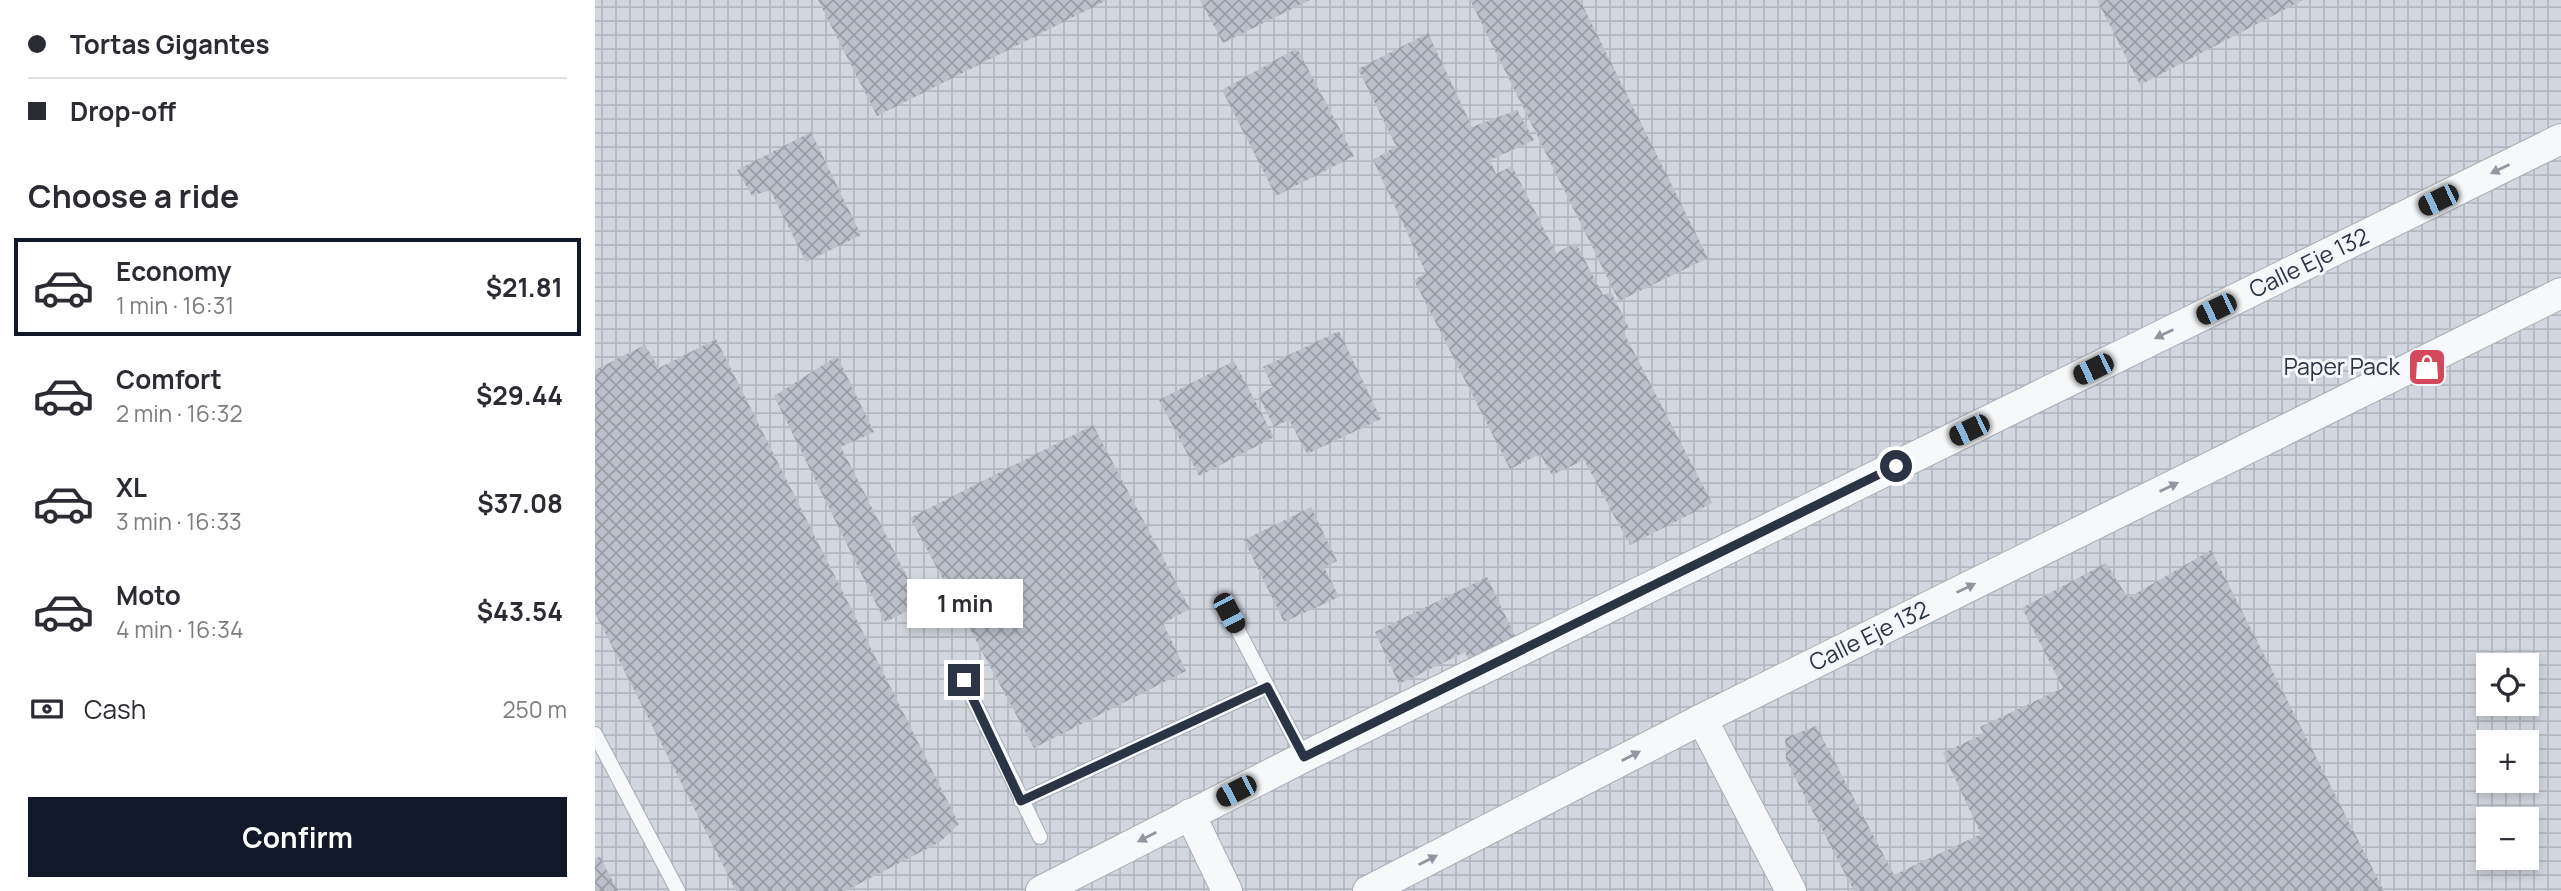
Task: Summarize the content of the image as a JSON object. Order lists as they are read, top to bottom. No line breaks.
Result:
{"streets":{"street":["Calle Eje 132"]},"places":{"shop":["Paper Pack"]},"page":{"banner":["Tortas Gigantes","Drop-off"],"heading":"Choose a ride","list":[{"name":"Economy","note":"1 min · 16:31","value":"$21.81"},{"name":"Comfort","note":"2 min · 16:32","value":"$29.44"},{"name":"XL","note":"3 min · 16:33","value":"$37.08"},{"name":"Moto","note":"4 min · 16:34","value":"$43.54"}],"bubble":"1 min","map_buttons":["+","−"],"pay":["Cash","250 m"],"buttons":"Confirm"}}
